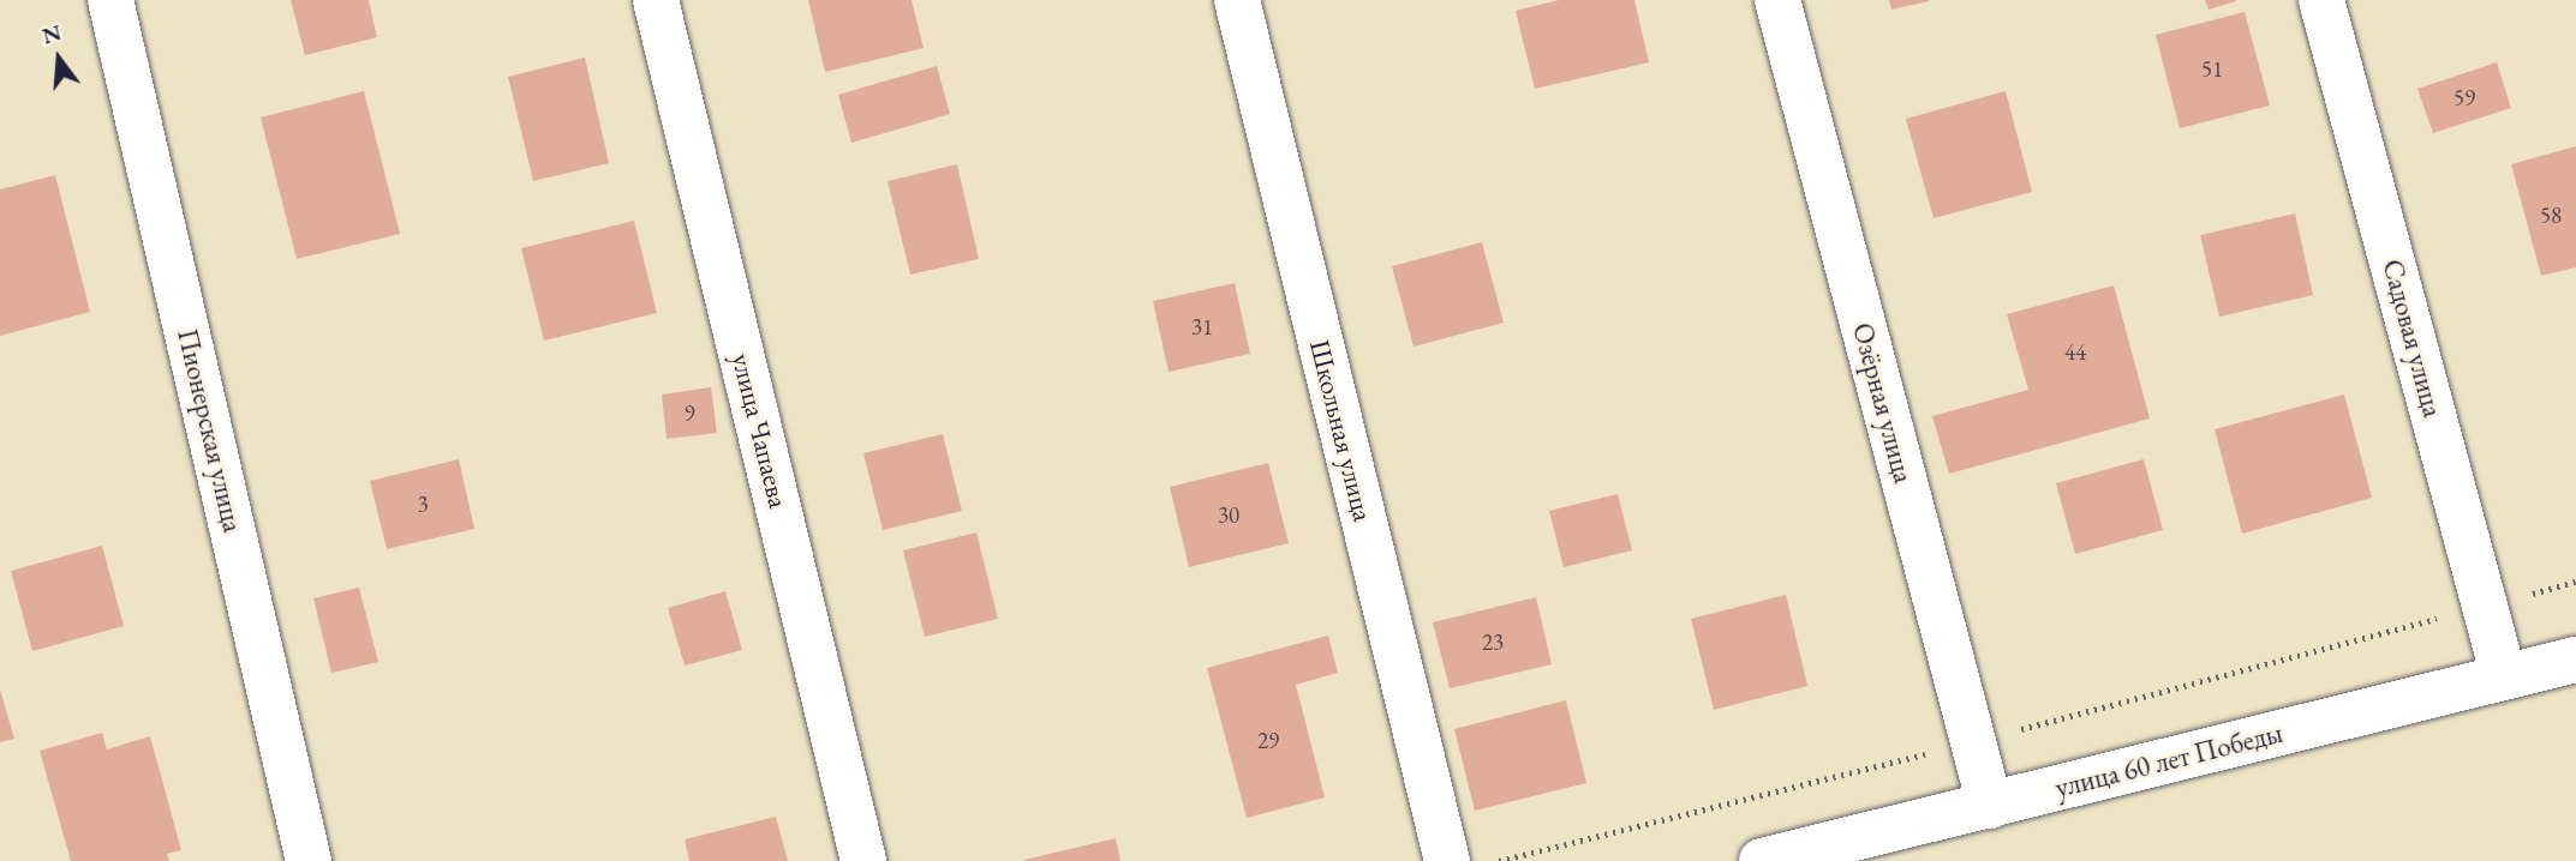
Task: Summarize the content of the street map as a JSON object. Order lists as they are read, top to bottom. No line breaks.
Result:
{"streets":{"street":["Садовая улица","Озёрная улица","Пионерская улица","улица Чапаева","Школьная улица","улица 60 лет Победы"]},"crossings":[["Садовая улица","улица 60 лет Победы"],["Озёрная улица","улица 60 лет Победы"]],"house_numbers":["51","59","58","31","44","9","3","30","23","29"],"north":"top"}
